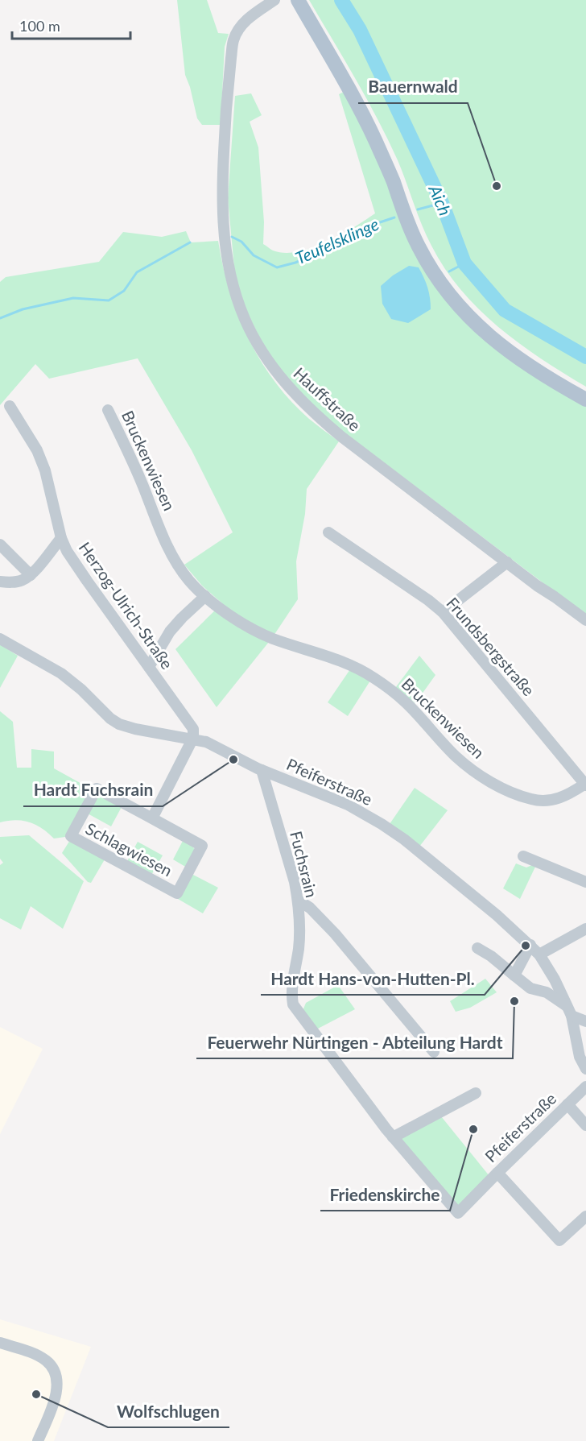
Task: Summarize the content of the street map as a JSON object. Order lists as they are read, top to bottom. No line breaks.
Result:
{"streets":{"street":["Hauffstraße","Bruckenwiesen","Herzog-Ulrich-Straße","Frundsbergstraße","Pfeiferstraße","Schlagwiesen","Fuchsrain"]},"crossings":[["Bruckenwiesen","Frundsbergstraße"],["Herzog-Ulrich-Straße","Pfeiferstraße"],["Pfeiferstraße","Fuchsrain"]],"water":["Aich","Teufelsklinge"],"places":["Bauernwald","Hardt Fuchsrain","Hardt Hans-von-Hutten-Pl.","Feuerwehr Nürtingen - Abteilung Hardt","Friedenskirche","Wolfschlugen"],"scale_bar":"100 m"}
